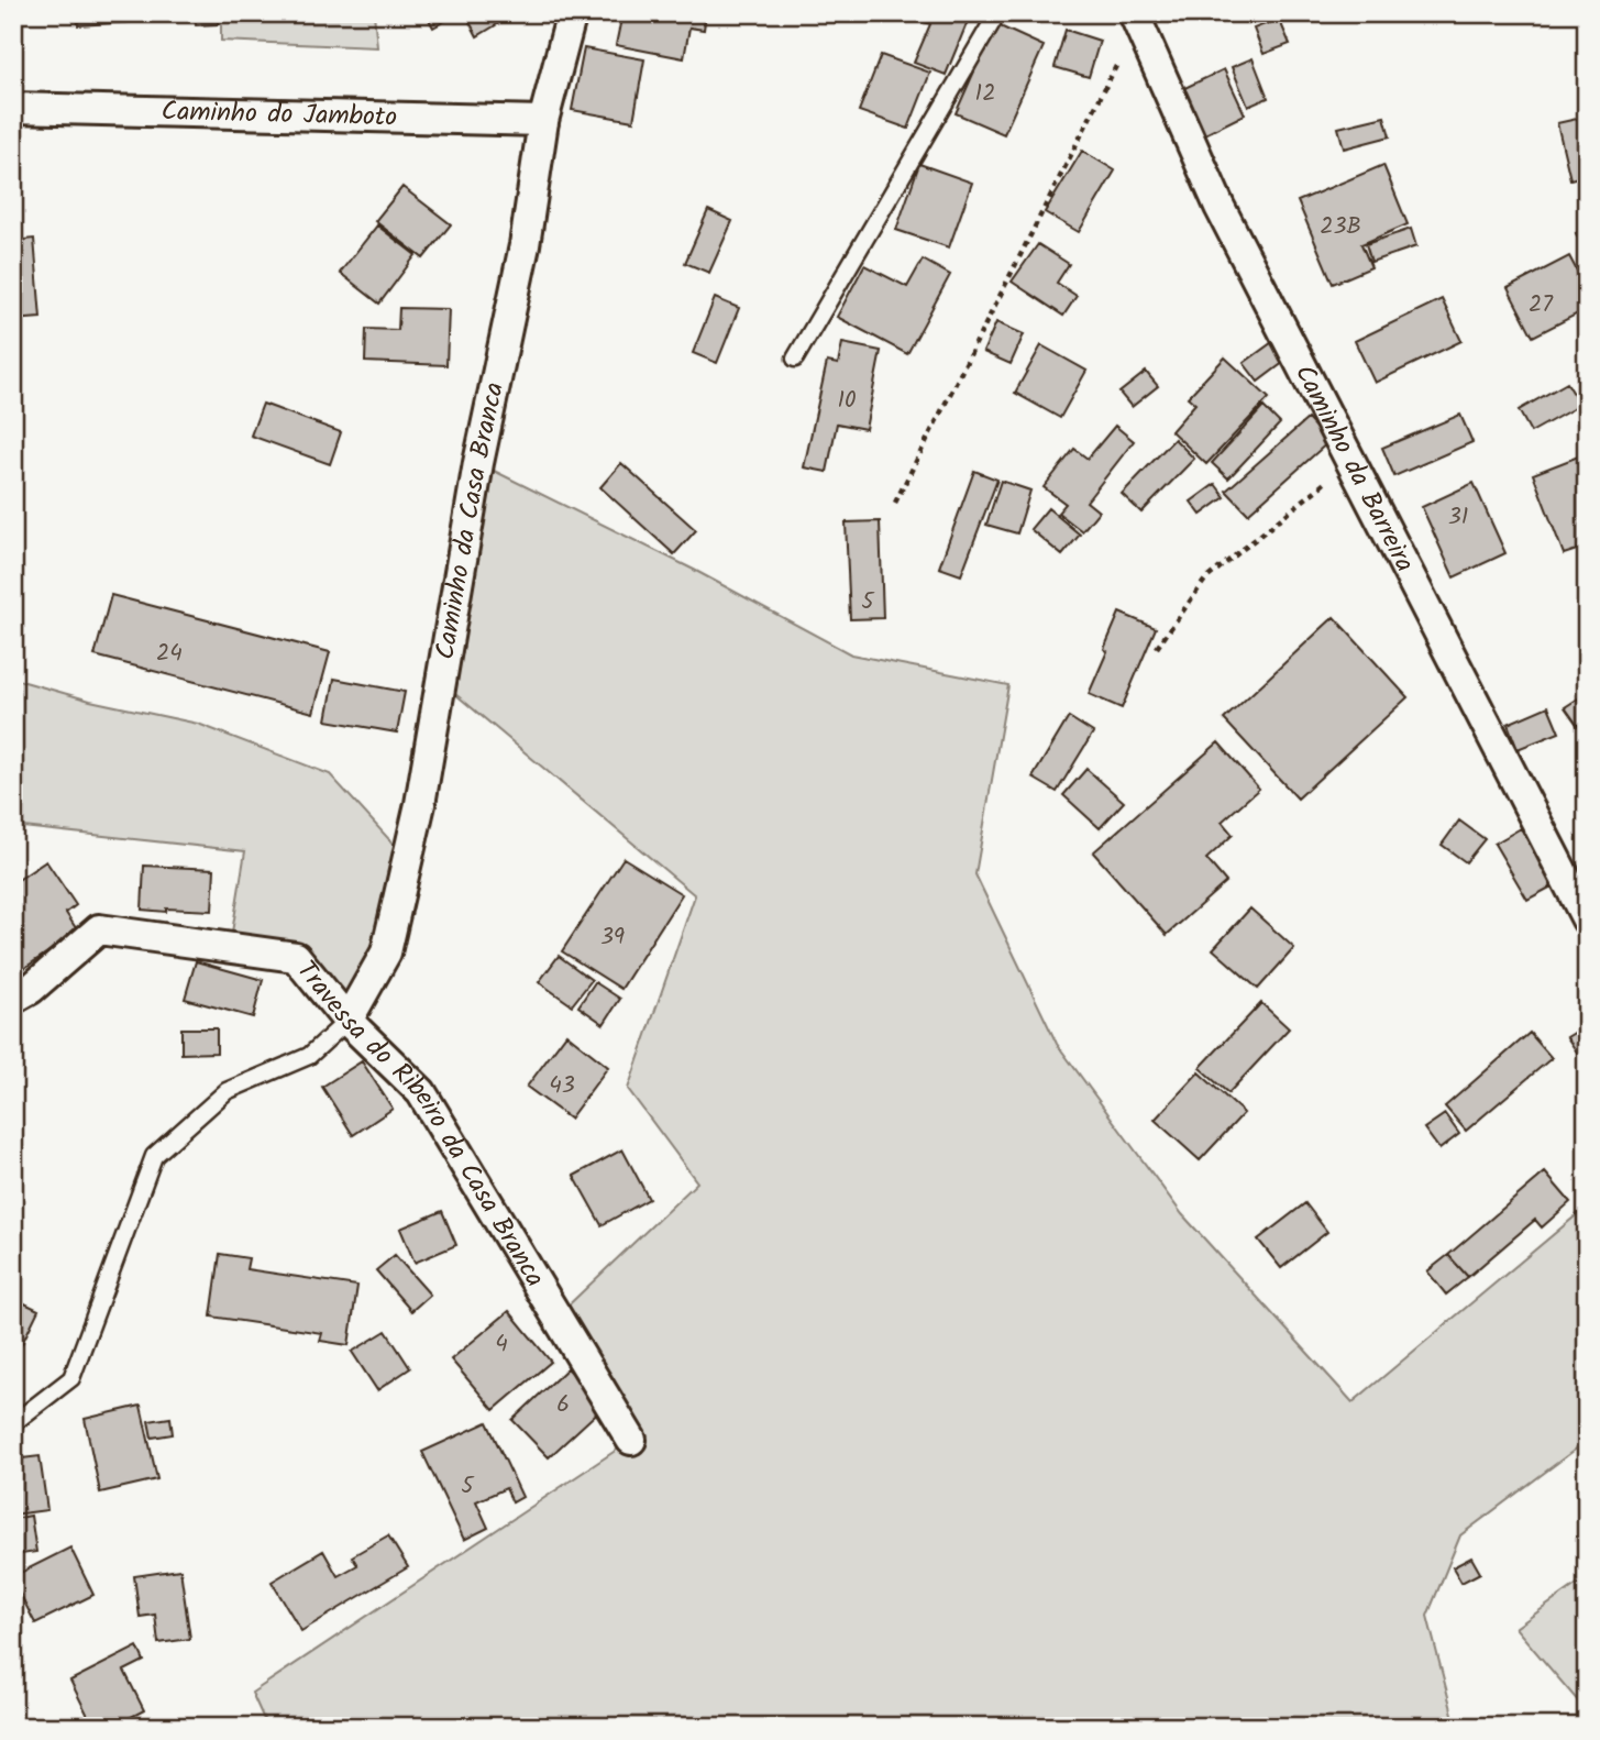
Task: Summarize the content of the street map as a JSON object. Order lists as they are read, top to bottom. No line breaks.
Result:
{"streets":{"street":["Caminho do Jamboto","Caminho da Barreira","Caminho da Casa Branca","Travessa do Ribeiro da Casa Branca"]},"crossings":[["Caminho do Jamboto","Caminho da Casa Branca"],["Caminho da Casa Branca","Travessa do Ribeiro da Casa Branca"]],"house_numbers":["12","23B","27","10","31","5","24","39","43","4","6","5"]}
